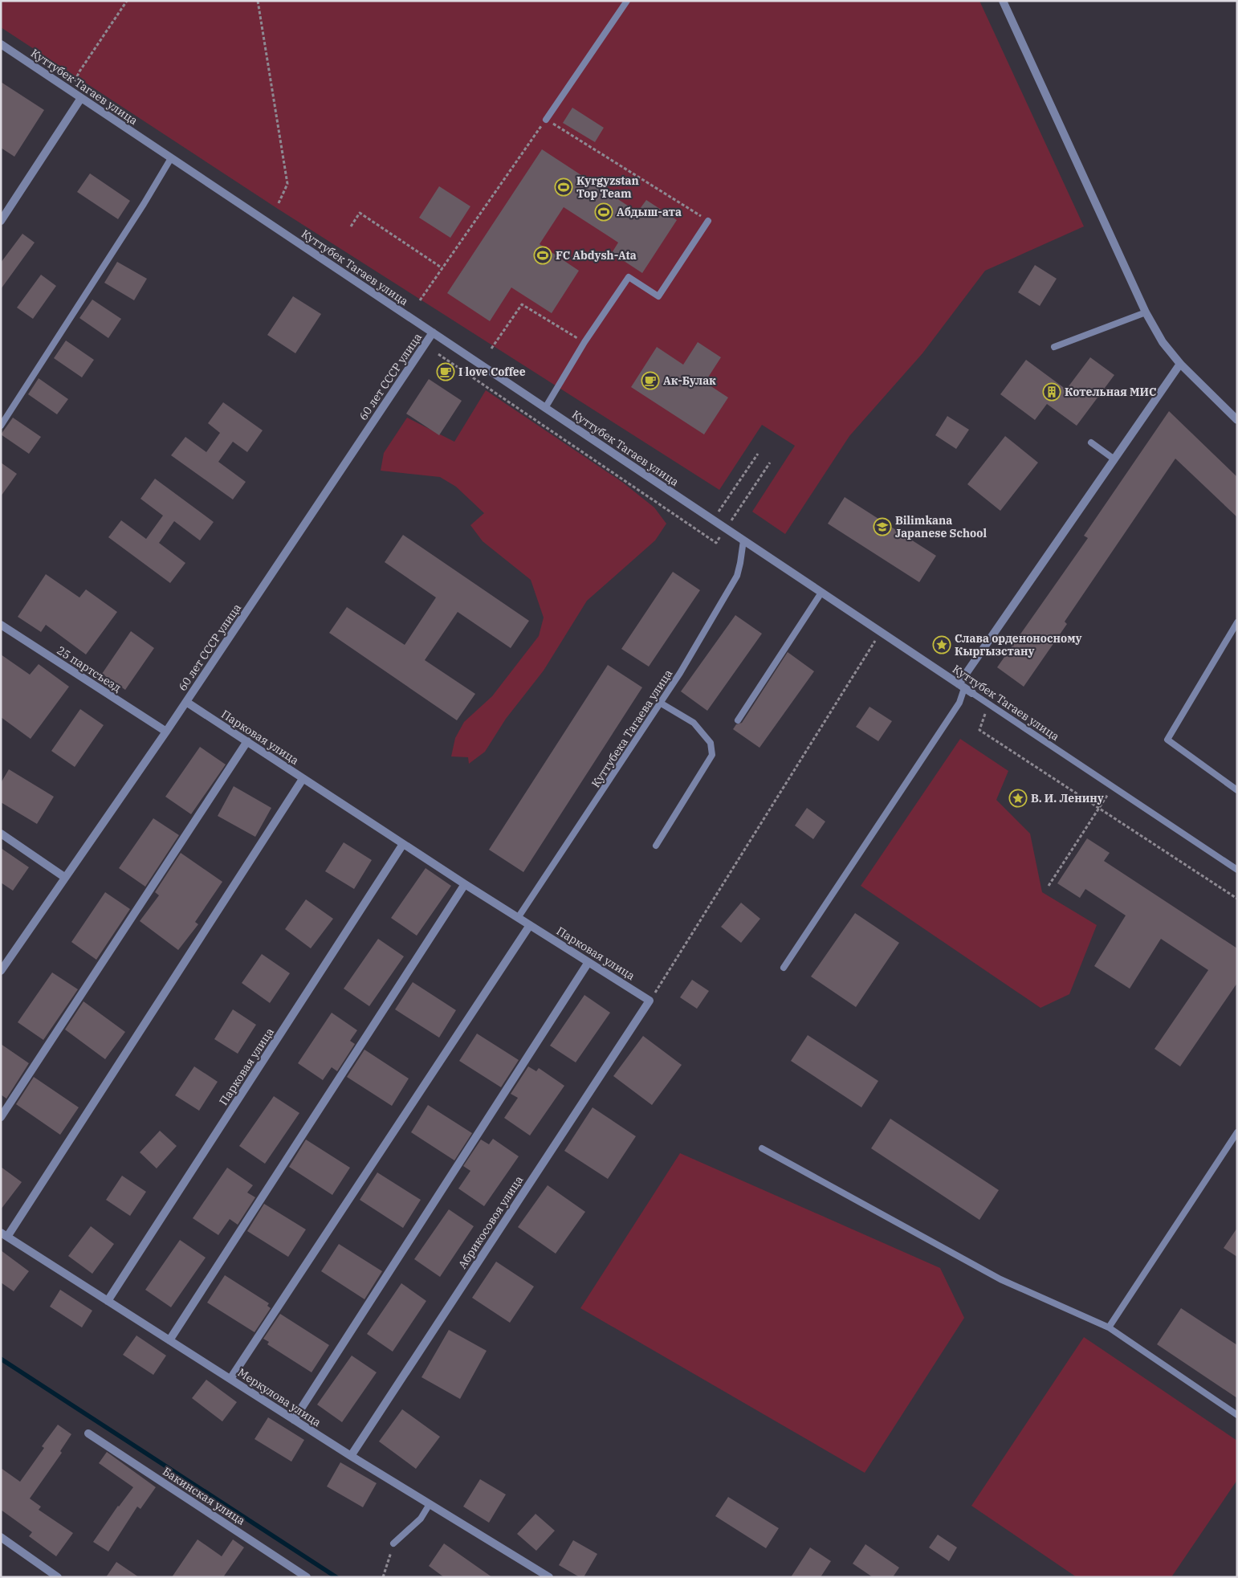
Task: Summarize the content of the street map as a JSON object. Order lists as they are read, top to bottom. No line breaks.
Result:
{"streets":{"street":["Куттубек Тагаев улица","60 лет СССР улица","25 партсъезд","Парковая улица","Абрикосовоя улица","Меркулова улица","Бакинская улица"],"lane":["Куттубека Тагаева улица"]},"crossings":[["Куттубек Тагаев улица","60 лет СССР улица"],["Куттубек Тагаев улица","Куттубека Тагаева улица"],["60 лет СССР улица","25 партсъезд"],["60 лет СССР улица","Парковая улица"],["Куттубека Тагаева улица","Парковая улица"],["Парковая улица","Абрикосовоя улица"],["Парковая улица","Меркулова улица"],["Абрикосовоя улица","Меркулова улица"]],"places":{"sports":["Kyrgyzstan Top Team","Абдыш-ата","FC Abdysh-Ata"],"cafe":["I love Coffee","Ак-Булак"],"building":["Котельная МИС"],"school or university":["Bilimkana Japanese School"],"place":["Слава орденоносному Кыргызстану","В. И. Ленину"]}}
